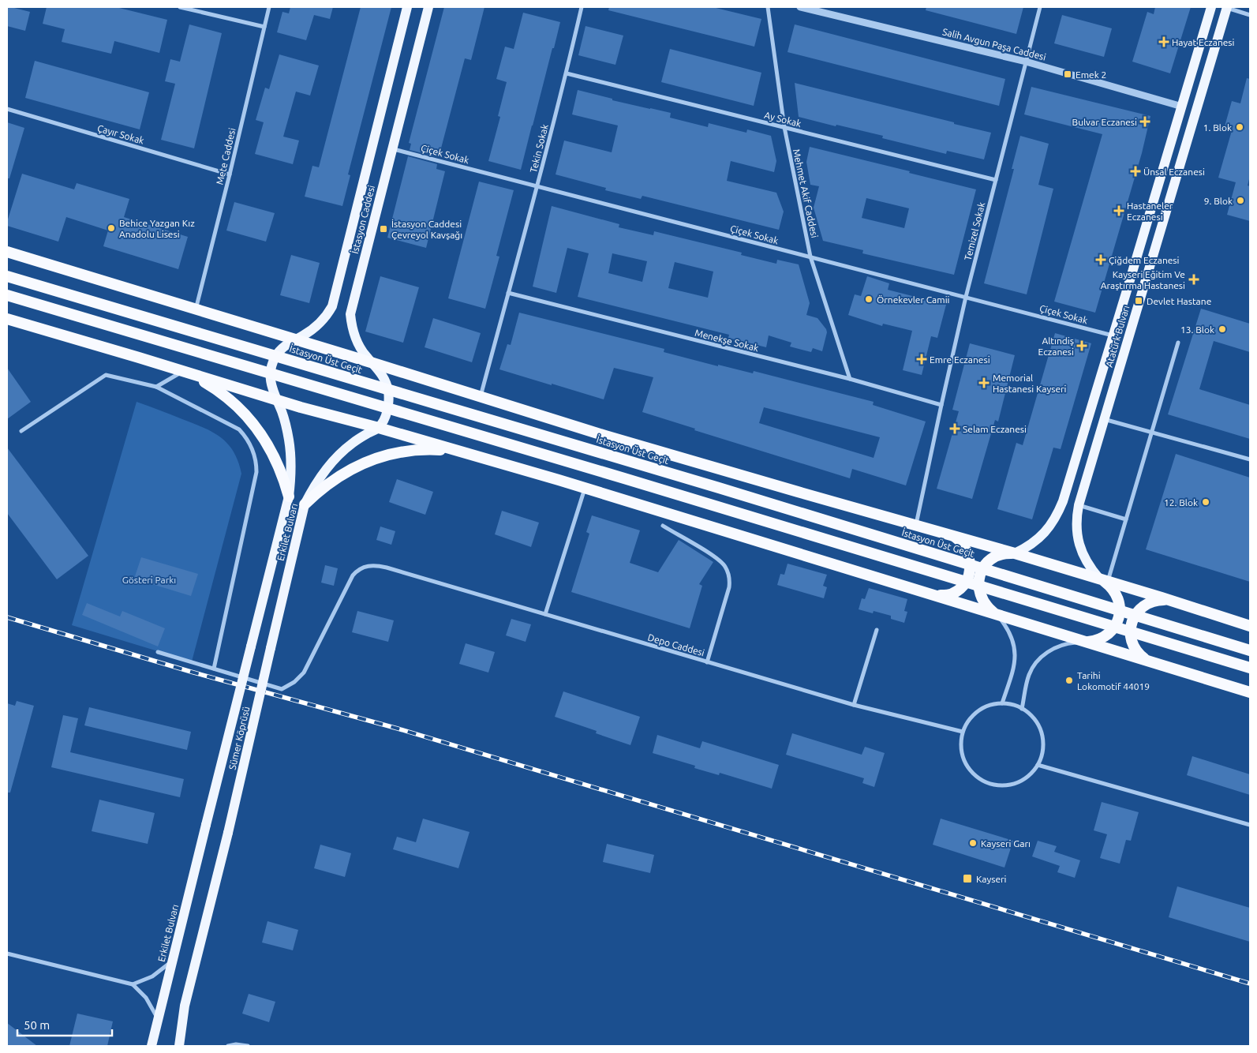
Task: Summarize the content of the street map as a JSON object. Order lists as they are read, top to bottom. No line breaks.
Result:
{"streets":{"highway":["İstasyon Üst Geçit"],"main road":["İstasyon Caddesi","Atatürk Bulvarı","Erkilet Bulvarı","Sümer Köprüsü"],"street":["Salih Avgun Paşa Caddesi","Ay Sokak","Çayır Sokak","Tekin Sokak","Çiçek Sokak","Mete Caddesi","Mehmet Akif Caddesi","Temizel Sokak","Menekşe Sokak","Depo Caddesi"]},"crossings":[["Salih Avgun Paşa Caddesi","Temizel Sokak"],["Salih Avgun Paşa Caddesi","Atatürk Bulvarı"],["Ay Sokak","Tekin Sokak"],["Ay Sokak","Mehmet Akif Caddesi"],["Ay Sokak","Temizel Sokak"],["Çayır Sokak","Mete Caddesi"],["Tekin Sokak","Çiçek Sokak"],["Tekin Sokak","Menekşe Sokak"],["Çiçek Sokak","Mehmet Akif Caddesi"],["Çiçek Sokak","İstasyon Caddesi"],["Çiçek Sokak","Temizel Sokak"],["Çiçek Sokak","Atatürk Bulvarı"],["Mehmet Akif Caddesi","Menekşe Sokak"],["İstasyon Caddesi","Erkilet Bulvarı"],["Temizel Sokak","Menekşe Sokak"],["Erkilet Bulvarı","Sümer Köprüsü"]],"parks":["Gösteri Parkı"],"places":{"health":["Hayat Eczanesi","Bulvar Eczanesi","Ünsal Eczanesi","Hastaneler Eczanesi","Çiğdem Eczanesi","Kayseri Eğitim Ve Araştırma Hastanesi","Altındiş Eczanesi","Emre Eczanesi","Memorial Hastanesi Kayseri","Selam Eczanesi"],"transit":["Emek 2","İstasyon Caddesi Çevreyol Kavşağı","Devlet Hastane","Kayseri"],"other":["1. Blok","9. Blok","Behice Yazgan Kız Anadolu Lisesi","Örnekevler Camii","13. Blok","12. Blok","Tarihi Lokomotif 44019","Kayseri Garı"]},"scale_bar":"50 m"}
